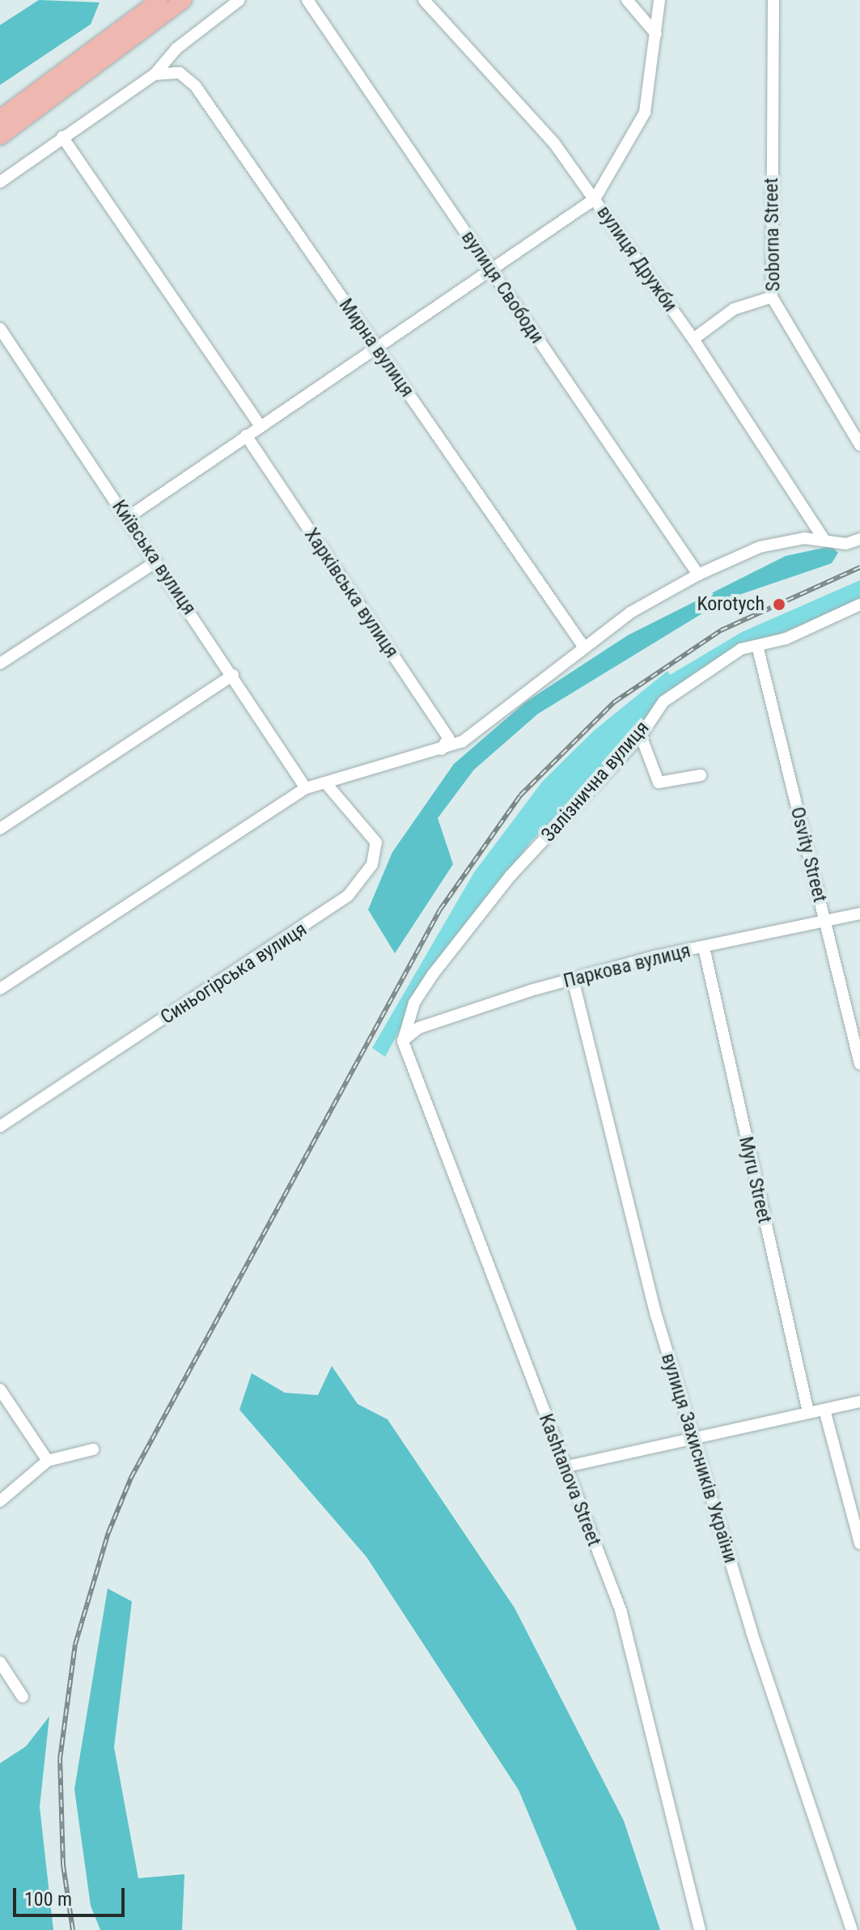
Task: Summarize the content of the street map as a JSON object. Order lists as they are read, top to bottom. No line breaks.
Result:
{"streets":{"street":["Soborna Street","вулиця Дружби","вулиця Свободи","Мирна вулиця","Київська вулиця","Харківська вулиця","Залізнична вулиця","Osvity Street","Паркова вулиця","Синьогірська вулиця","Myru Street","вулиця Захисників України","Kashtanova Street"]},"crossings":[["Залізнична вулиця","Osvity Street"],["Залізнична вулиця","Паркова вулиця"],["Залізнична вулиця","Kashtanova Street"],["Osvity Street","Паркова вулиця"],["Паркова вулиця","Myru Street"],["Паркова вулиця","вулиця Захисників України"],["Паркова вулиця","Kashtanova Street"]],"places":["Korotych"],"scale_bar":"100 m"}
